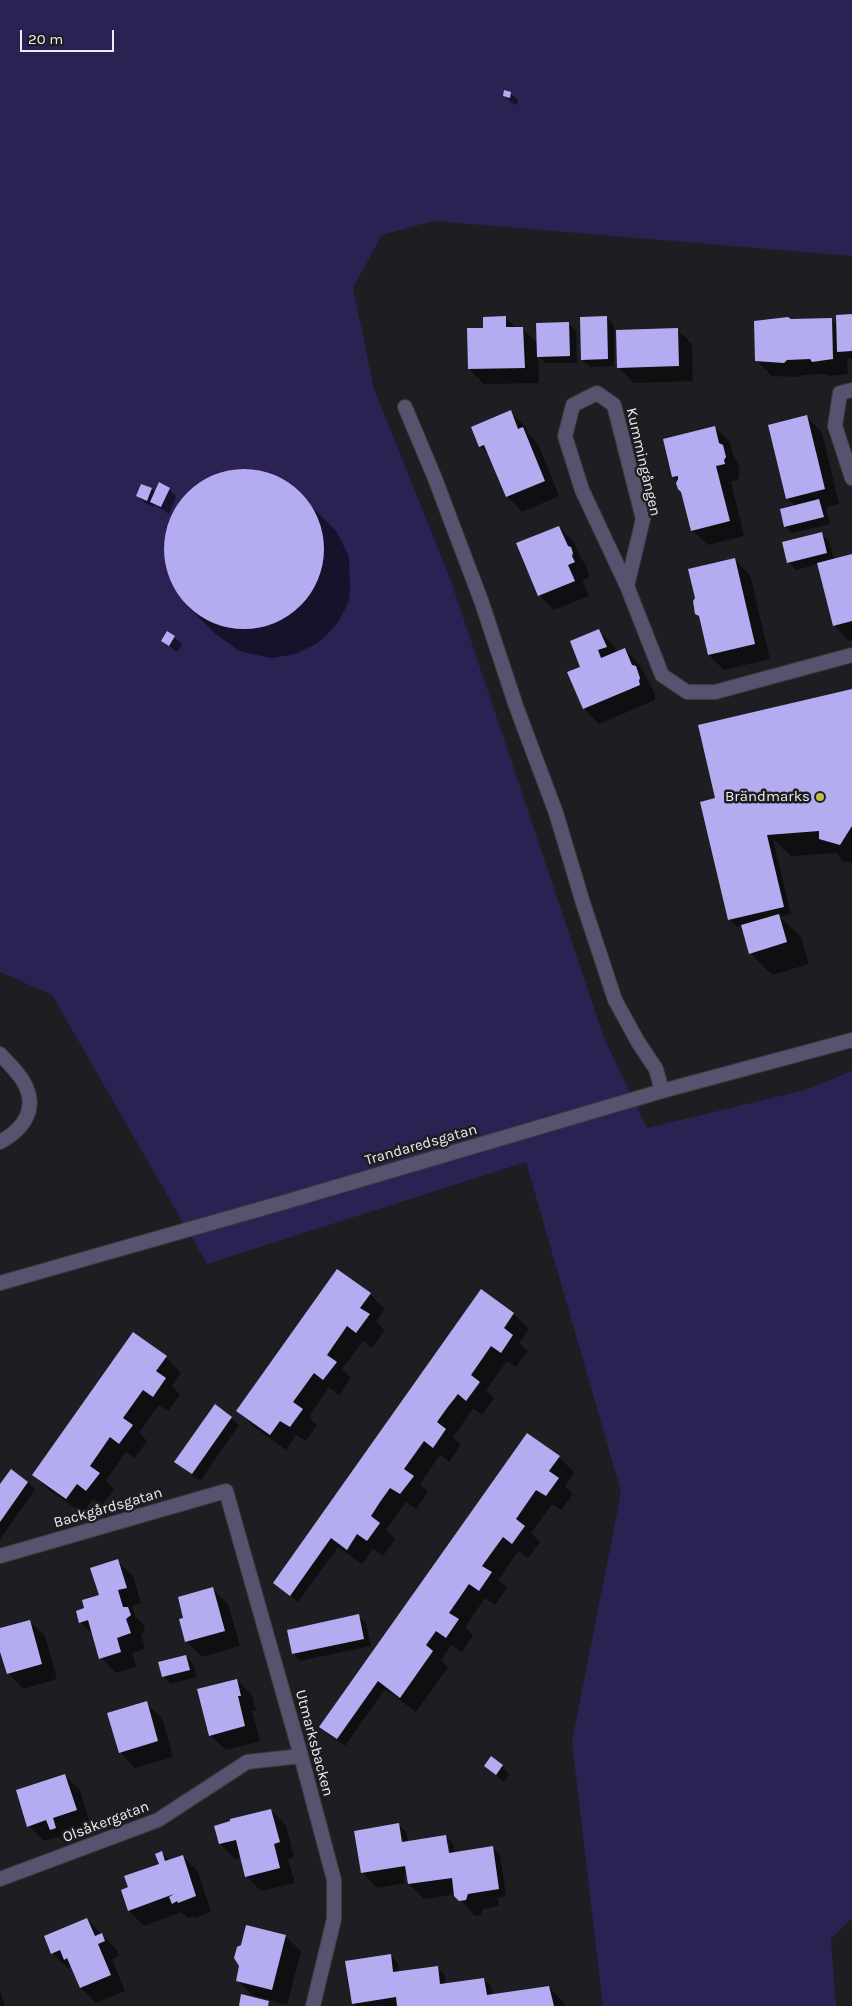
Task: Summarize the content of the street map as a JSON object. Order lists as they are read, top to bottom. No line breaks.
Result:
{"streets":{"street":["Kummingången","Trandaredsgatan","Backgårdsgatan","Utmarksbacken","Olsåkergatan"]},"crossings":[["Backgårdsgatan","Utmarksbacken"],["Utmarksbacken","Olsåkergatan"]],"places":["Brändmarks"],"scale_bar":"20 m"}
